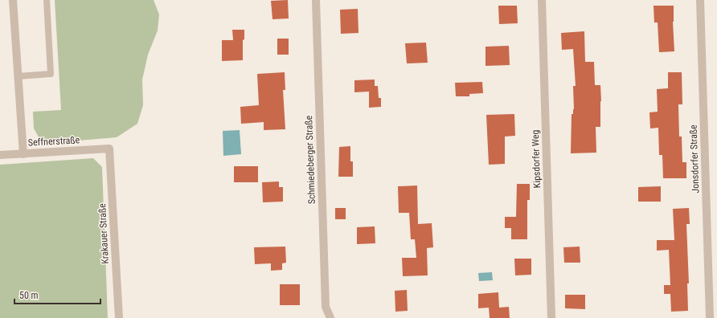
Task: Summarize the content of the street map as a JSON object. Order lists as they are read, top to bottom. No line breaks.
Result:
{"streets":{"street":["Seffnerstraße","Kipsdorfer Weg","Jonsdorfer Straße","Schmiedeberger Straße","Krakauer Straße"]},"crossings":[["Seffnerstraße","Krakauer Straße"]],"scale_bar":"50 m"}
